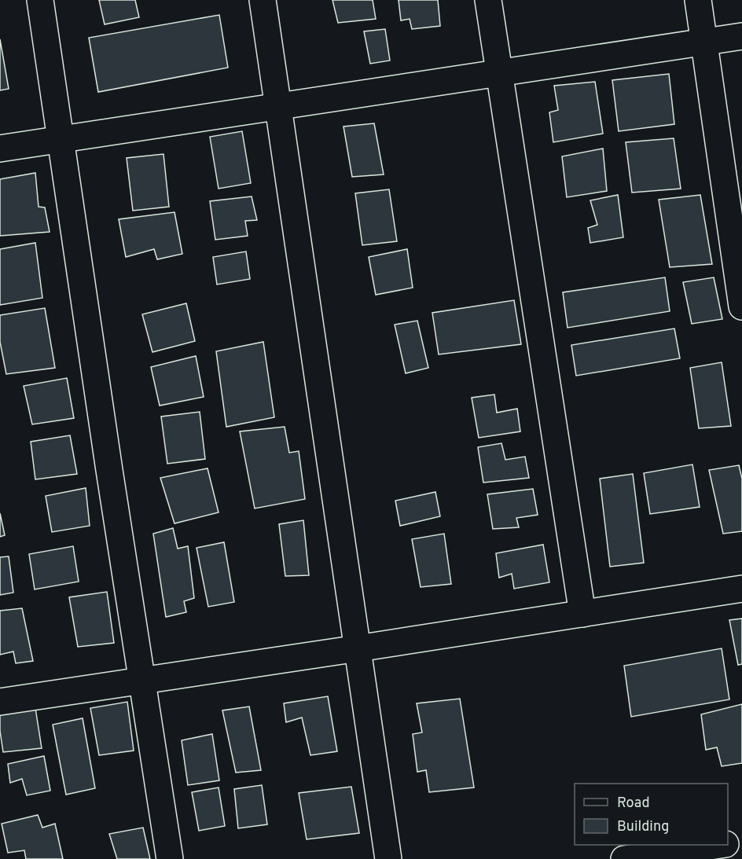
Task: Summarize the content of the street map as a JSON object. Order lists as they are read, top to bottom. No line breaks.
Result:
{"legend":["Road","Building"]}
